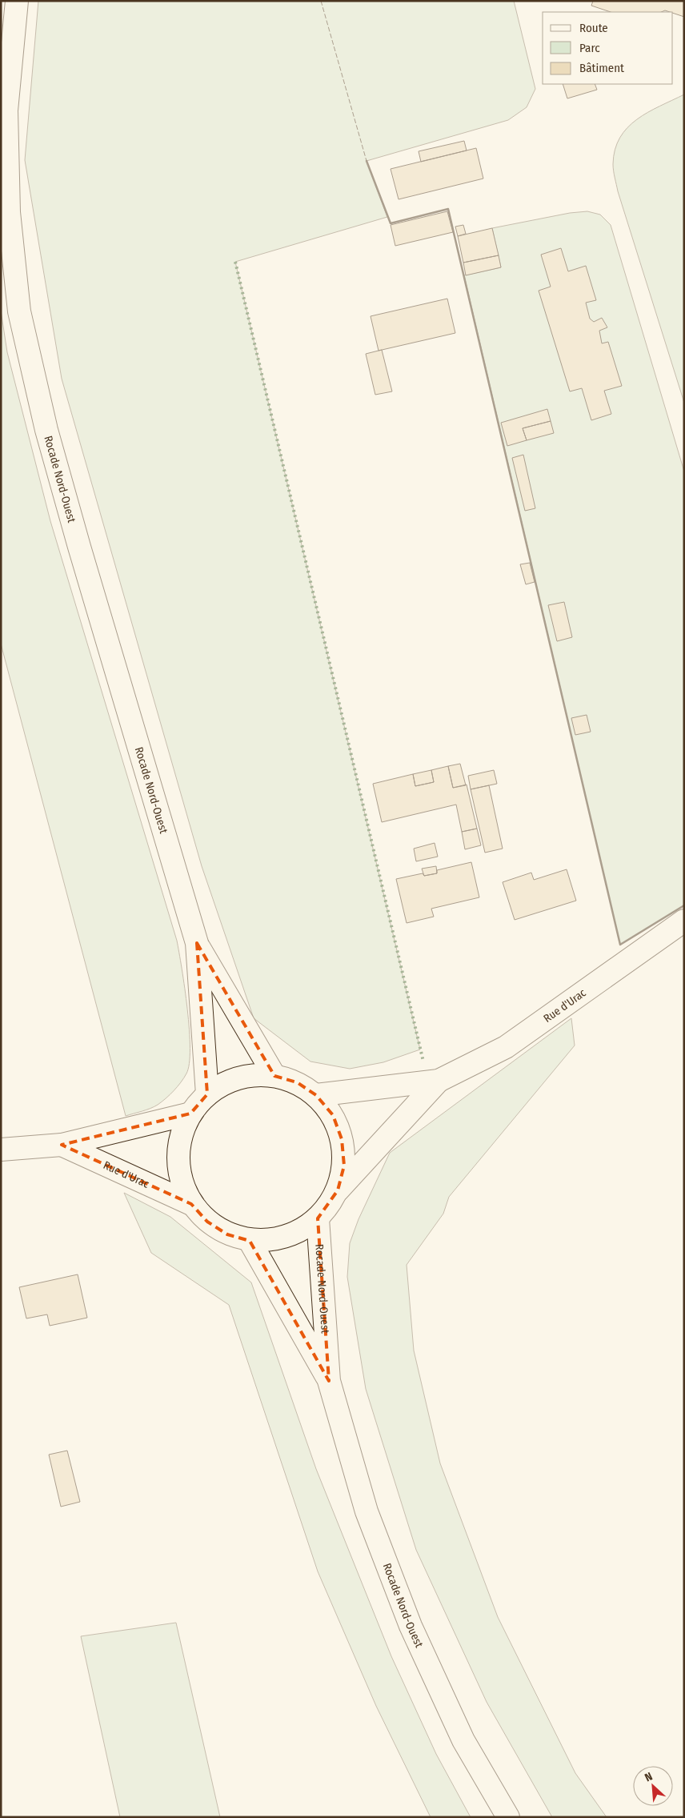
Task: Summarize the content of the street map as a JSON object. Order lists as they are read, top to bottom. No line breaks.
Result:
{"streets":{"main road":["Rocade Nord-Ouest","Rue d'Urac"]},"legend":["Route","Parc","Bâtiment"],"north":"top left"}
